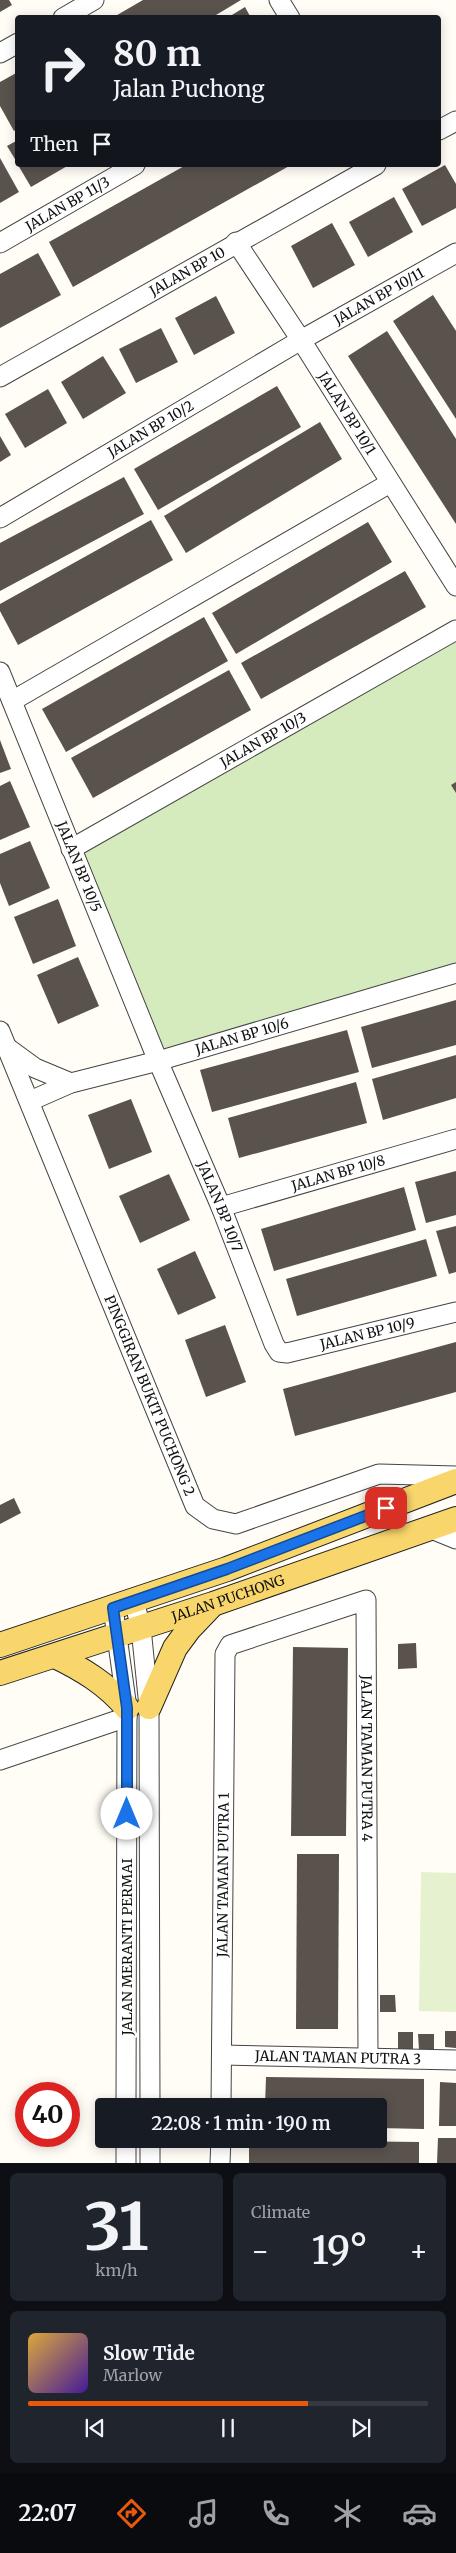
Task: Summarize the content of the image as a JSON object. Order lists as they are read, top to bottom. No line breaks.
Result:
{"streets":{"main road":["JALAN PUCHONG"],"street":["JALAN BP 11/3","JALAN BP 10","JALAN BP 10/11","JALAN BP 10/1","JALAN BP 10/2","JALAN BP 10/3","JALAN BP 10/5","JALAN BP 10/6","JALAN BP 10/8","JALAN BP 10/7","JALAN BP 10/9","PINGGIRAN BUKIT PUCHONG 2","JALAN TAMAN PUTRA 4","JALAN TAMAN PUTRA 1","JALAN MERANTI PERMAI","JALAN TAMAN PUTRA 3"]},"crossings":[["JALAN BP 10","JALAN BP 10/1"],["JALAN BP 10/11","JALAN BP 10/1"],["JALAN BP 10/11","JALAN BP 10/2"],["JALAN BP 10/1","JALAN BP 10/2"],["JALAN BP 10/3","JALAN BP 10/5"],["JALAN BP 10/5","JALAN BP 10/6"],["JALAN BP 10/5","JALAN BP 10/7"],["JALAN BP 10/6","JALAN BP 10/7"],["JALAN BP 10/6","PINGGIRAN BUKIT PUCHONG 2"],["JALAN BP 10/8","JALAN BP 10/7"],["JALAN BP 10/7","JALAN BP 10/9"],["JALAN PUCHONG","JALAN MERANTI PERMAI"],["JALAN TAMAN PUTRA 4","JALAN TAMAN PUTRA 1"],["JALAN TAMAN PUTRA 4","JALAN TAMAN PUTRA 3"],["JALAN TAMAN PUTRA 1","JALAN TAMAN PUTRA 3"]],"page":{"turn":["80 m","Jalan Puchong"],"then":"Then","limit":"40","trip":"22:08 · 1 min · 190 m","tile":[["31","km/h"],"Climate"],"heat":["−","19°","+"],"song":["Slow Tide","Marlow"],"tabs":"22:07"}}
